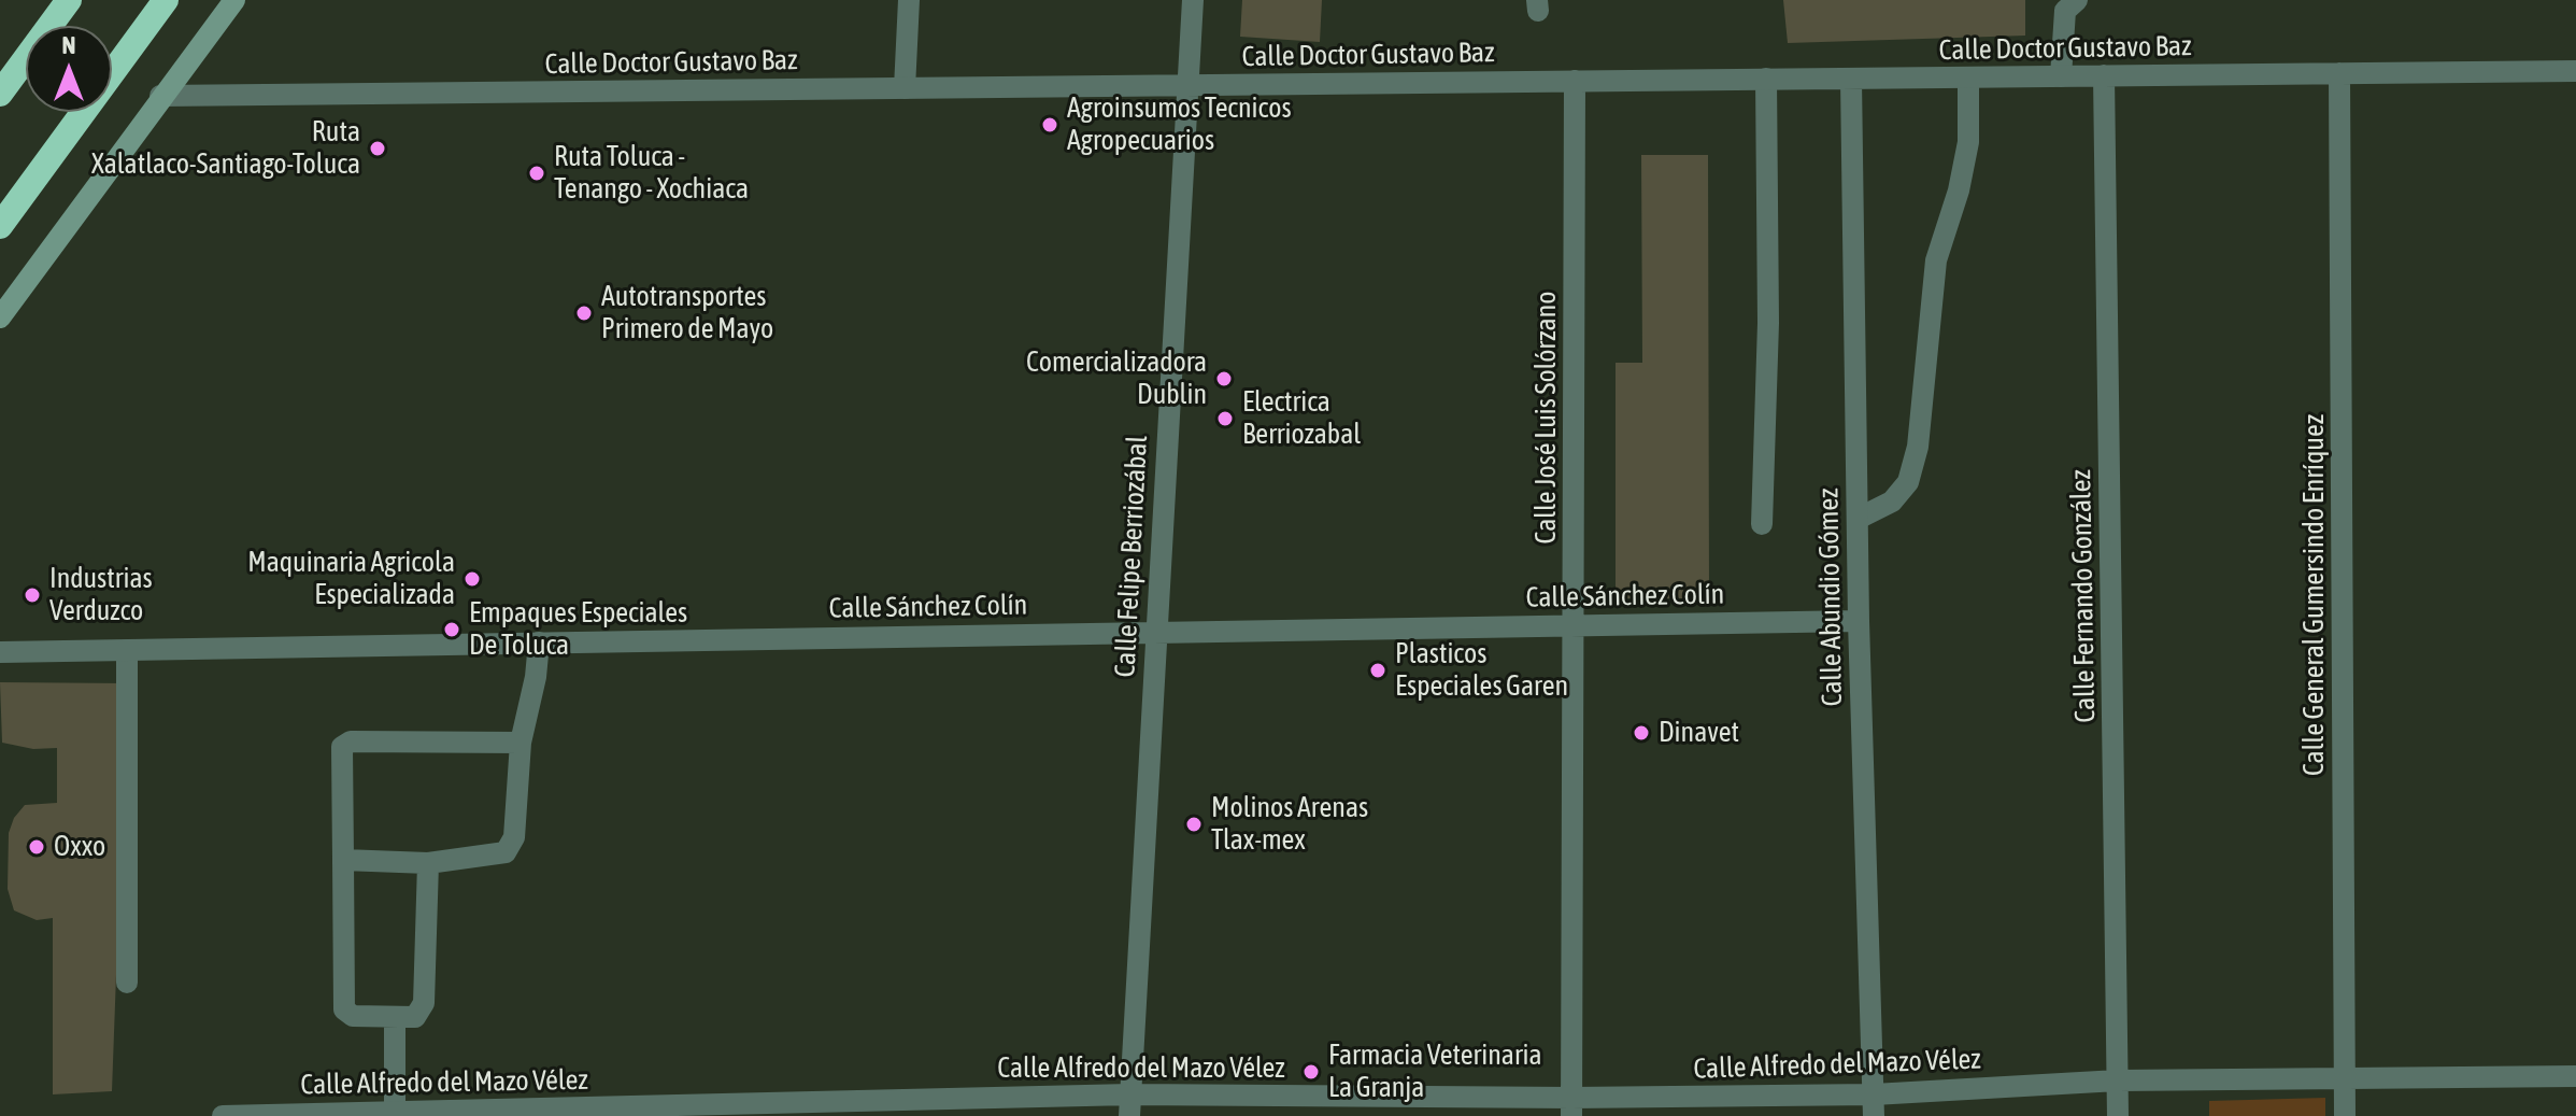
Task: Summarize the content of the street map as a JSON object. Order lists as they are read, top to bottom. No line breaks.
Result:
{"streets":{"street":["Calle Doctor Gustavo Baz","Calle José Luis Solórzano","Calle Felipe Berriozábal","Calle General Gumersindo Enríquez","Calle Sánchez Colín","Calle Fernando González","Calle Abundio Gómez","Calle Alfredo del Mazo Vélez"]},"crossings":[["Calle Doctor Gustavo Baz","Calle José Luis Solórzano"],["Calle Doctor Gustavo Baz","Calle Felipe Berriozábal"],["Calle Doctor Gustavo Baz","Calle General Gumersindo Enríquez"],["Calle Doctor Gustavo Baz","Calle Fernando González"],["Calle Doctor Gustavo Baz","Calle Abundio Gómez"],["Calle José Luis Solórzano","Calle Sánchez Colín"],["Calle José Luis Solórzano","Calle Alfredo del Mazo Vélez"],["Calle Felipe Berriozábal","Calle Sánchez Colín"],["Calle Felipe Berriozábal","Calle Alfredo del Mazo Vélez"],["Calle General Gumersindo Enríquez","Calle Alfredo del Mazo Vélez"],["Calle Sánchez Colín","Calle Abundio Gómez"],["Calle Fernando González","Calle Alfredo del Mazo Vélez"],["Calle Abundio Gómez","Calle Alfredo del Mazo Vélez"]],"places":["Agroinsumos Tecnicos Agropecuarios","Ruta Xalatlaco-Santiago-Toluca","Ruta Toluca - Tenango - Xochiaca","Autotransportes Primero de Mayo","Comercializadora Dublin","Electrica Berriozabal","Maquinaria Agricola Especializada","Industrias Verduzco","Empaques Especiales De Toluca","Plasticos Especiales Garen","Dinavet","Molinos Arenas Tlax-mex","Oxxo","Farmacia Veterinaria La Granja"],"north":"top"}
